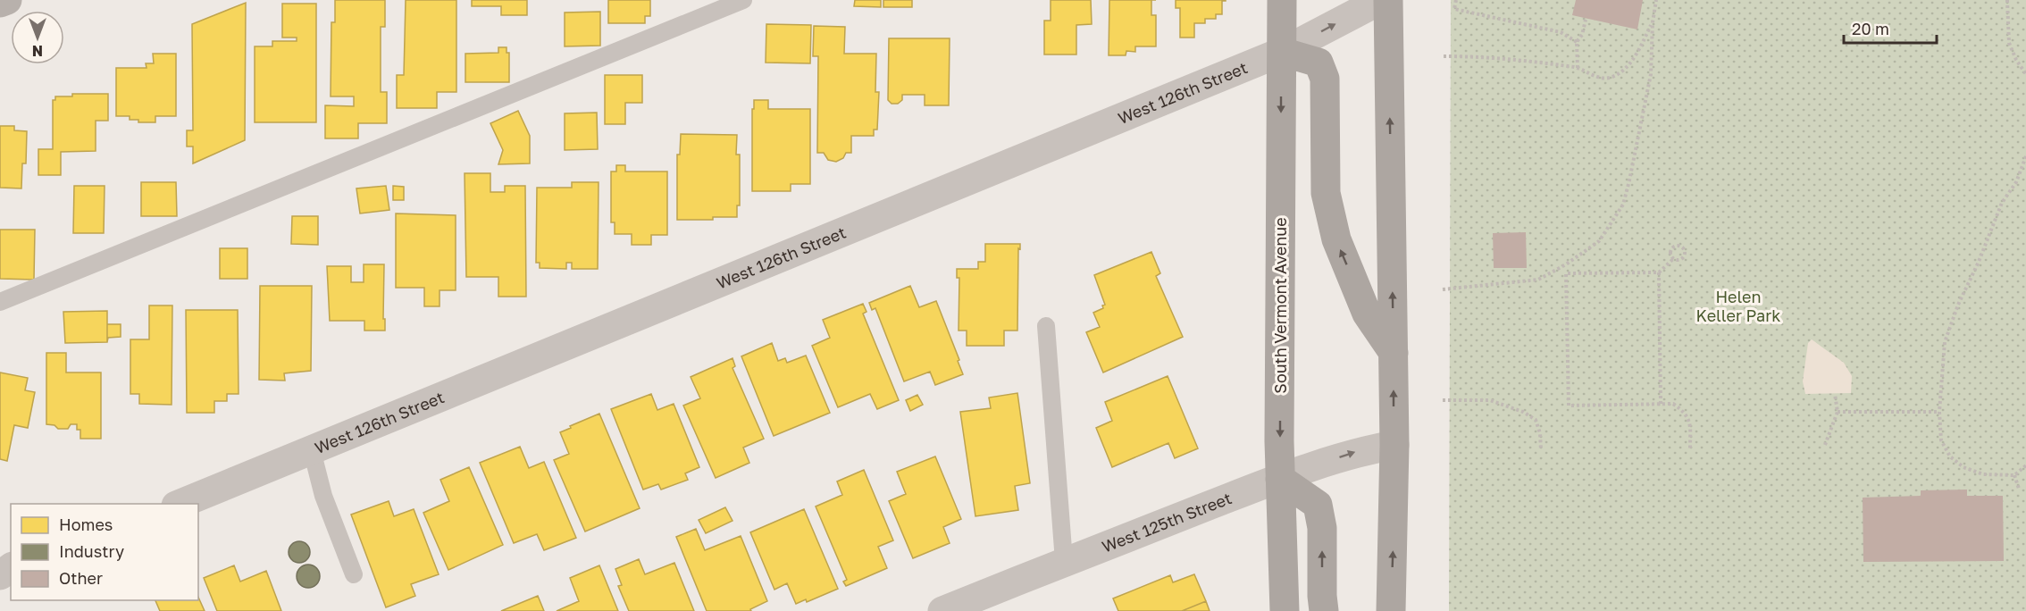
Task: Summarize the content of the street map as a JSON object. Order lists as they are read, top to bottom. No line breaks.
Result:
{"streets":{"main road":["South Vermont Avenue"],"street":["West 126th Street","West 125th Street"]},"crossings":[["West 126th Street","South Vermont Avenue"],["South Vermont Avenue","West 125th Street"]],"parks":["Helen Keller Park"],"legend":["Homes","Industry","Other"],"scale_bar":"20 m","north":"bottom"}
